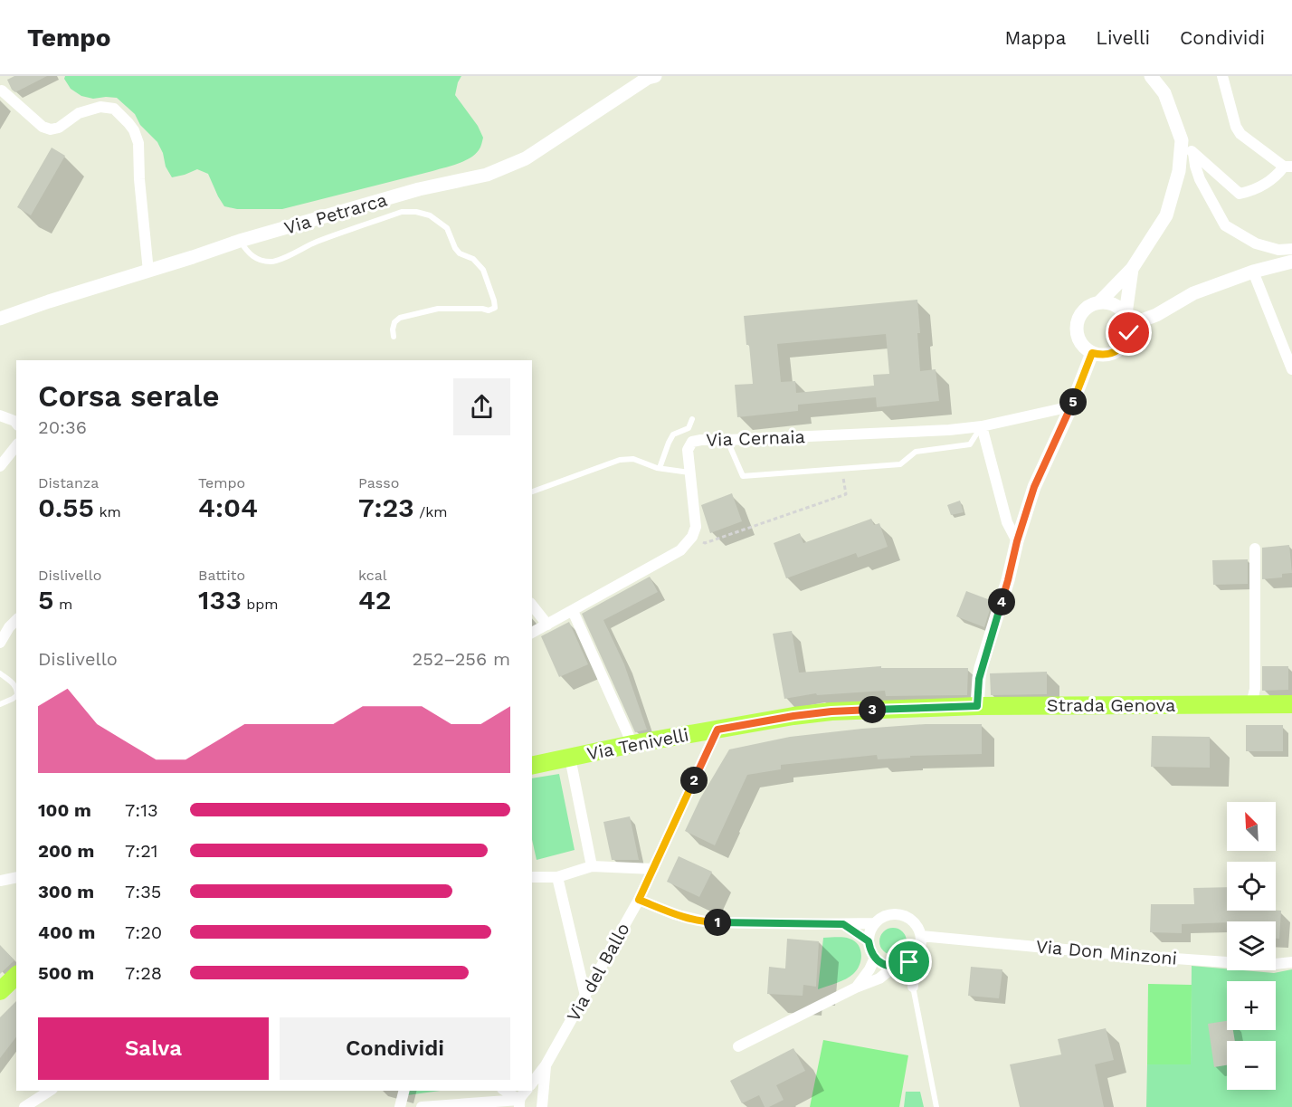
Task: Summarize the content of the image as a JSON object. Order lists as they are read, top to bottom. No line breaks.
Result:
{"streets":{"main road":["Strada Genova","Via Tenivelli"],"street":["Via Petrarca","Via Cernaia","Via Don Minzoni","Via del Ballo"]},"crossings":[["Strada Genova","Via Tenivelli"],["Via Tenivelli","Via del Ballo"]],"north":"top left","page":{"header":"Tempo","nav":["Mappa","Livelli","Condividi"],"heading":["Corsa serale","20:36"],"pins":["5","4","3","2","1"],"stats":[["Distanza","0.55 km"],["Tempo","4:04"],["Passo","7:23 /km"],["Dislivello","5 m"],["Battito","133 bpm"],["kcal","42"]],"chart":["Dislivello","252–256 m"],"list":[{"name":"100 m","note":"7:13"},{"name":"200 m","note":"7:21"},{"name":"300 m","note":"7:35"},{"name":"400 m","note":"7:20"},{"name":"500 m","note":"7:28"}],"map_buttons":["+","−"],"buttons":["Salva","Condividi"]}}
